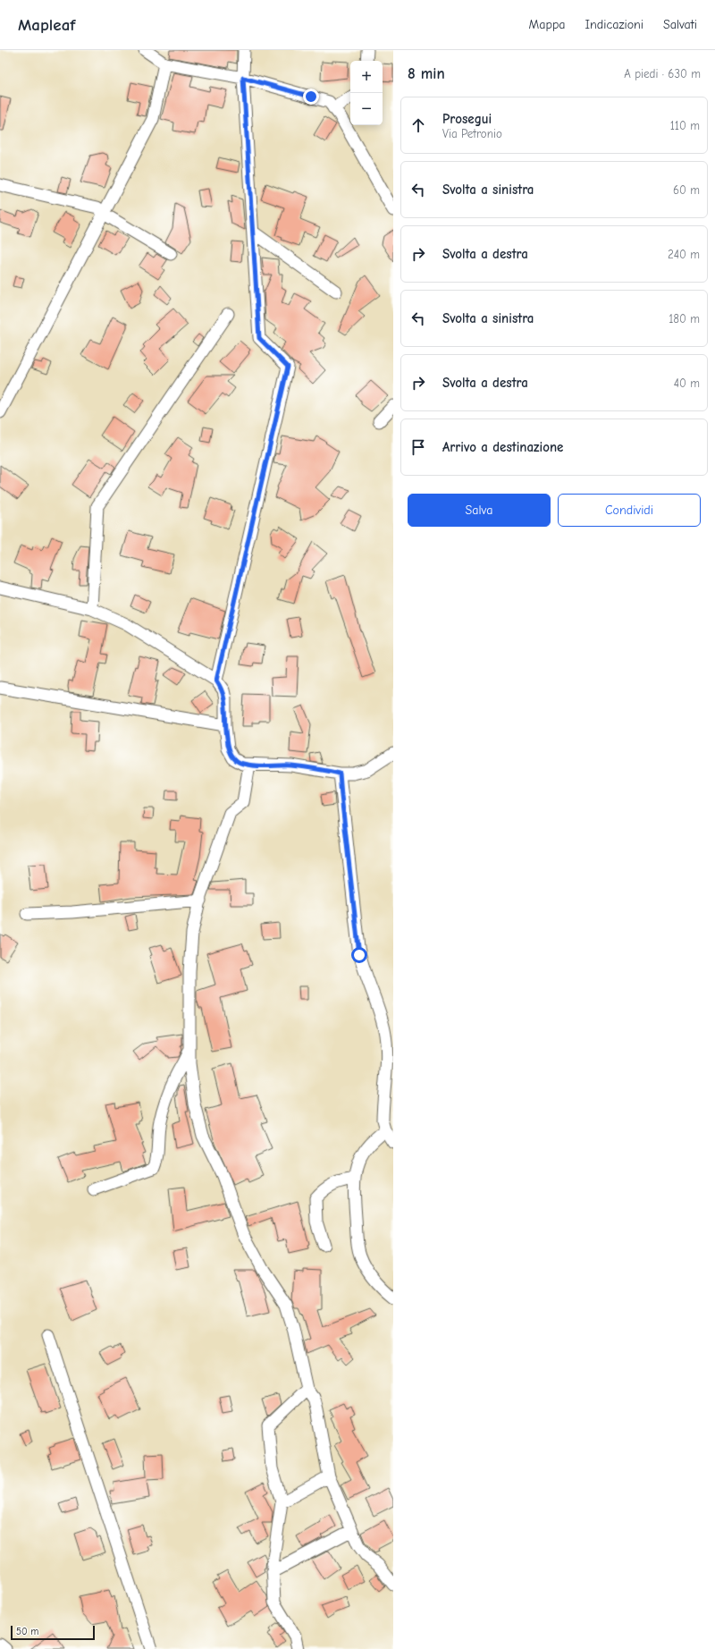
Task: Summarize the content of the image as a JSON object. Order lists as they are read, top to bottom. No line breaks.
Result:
{"scale_bar":"50 m","page":{"header":"Mapleaf","nav":["Mappa","Indicazioni","Salvati"],"heading":["8 min","A piedi · 630 m"],"map_buttons":["+","−"],"list":[["Prosegui","Via Petronio","110 m"],["Svolta a sinistra","60 m"],["Svolta a destra","240 m"],["Svolta a sinistra","180 m"],["Svolta a destra","40 m"],"Arrivo a destinazione"],"buttons":["Salva","Condividi"],"scale":"50 m"}}
